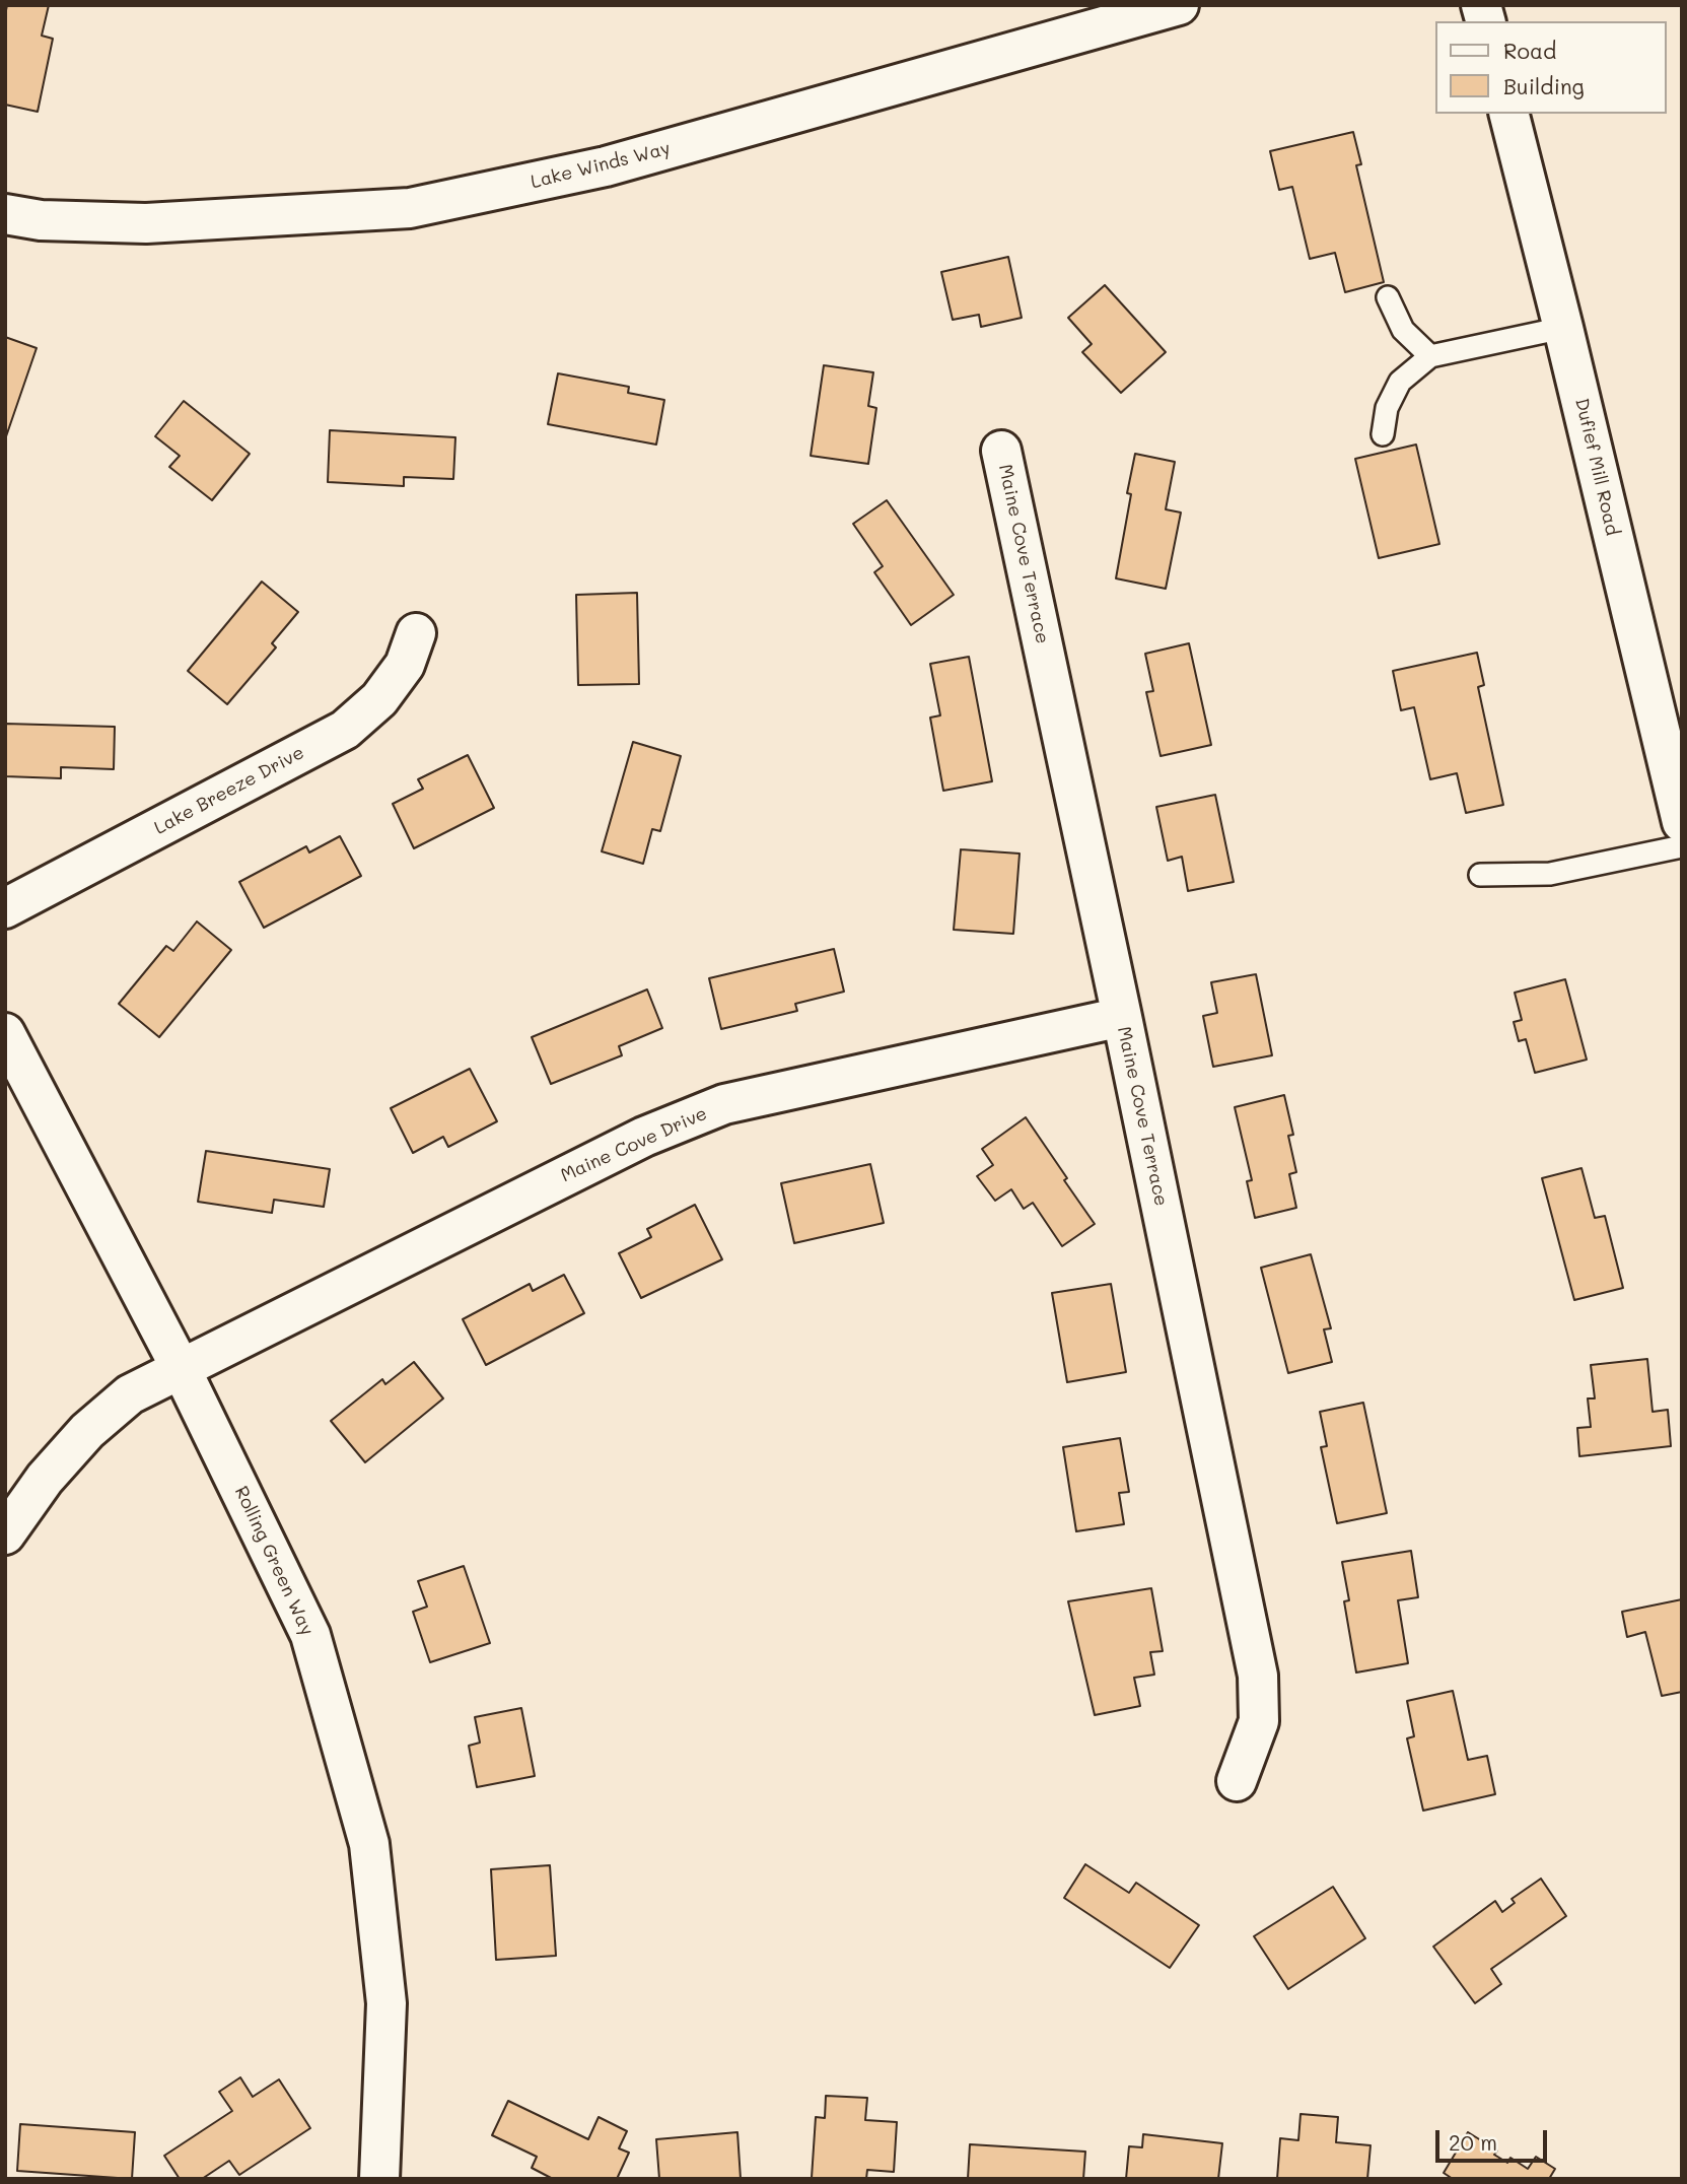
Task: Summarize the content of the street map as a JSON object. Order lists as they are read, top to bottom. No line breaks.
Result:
{"streets":{"street":["Lake Winds Way","Dufief Mill Road","Maine Cove Terrace","Lake Breeze Drive","Maine Cove Drive","Rolling Green Way"]},"crossings":[["Maine Cove Terrace","Maine Cove Drive"],["Maine Cove Drive","Rolling Green Way"]],"legend":["Road","Building"],"scale_bar":"20 m"}
